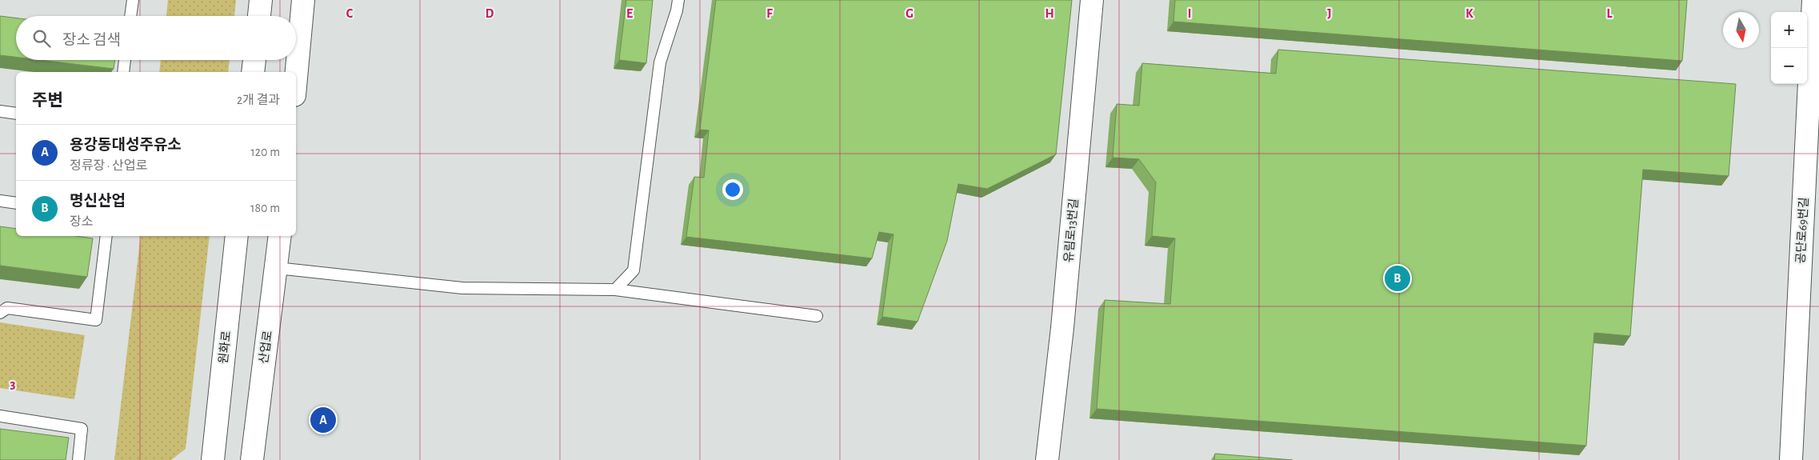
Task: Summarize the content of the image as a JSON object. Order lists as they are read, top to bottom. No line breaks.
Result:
{"streets":{"street":["유림로13번길","공단로69번길","원화로","산업로"]},"north":"bottom","page":{"map_buttons":["+","−"],"search":"장소 검색","heading":["주변","2개 결과"],"list":[{"mark":"A","name":"용강동대성주유소","note":"정류장 · 산업로","value":"120 m"},{"mark":"B","name":"명신산업","note":"장소","value":"180 m"}],"pins":["B","A"]},"grid":{"columns":["C","D","E","F","G","H","I","J","K","L"],"rows":["3"]}}
